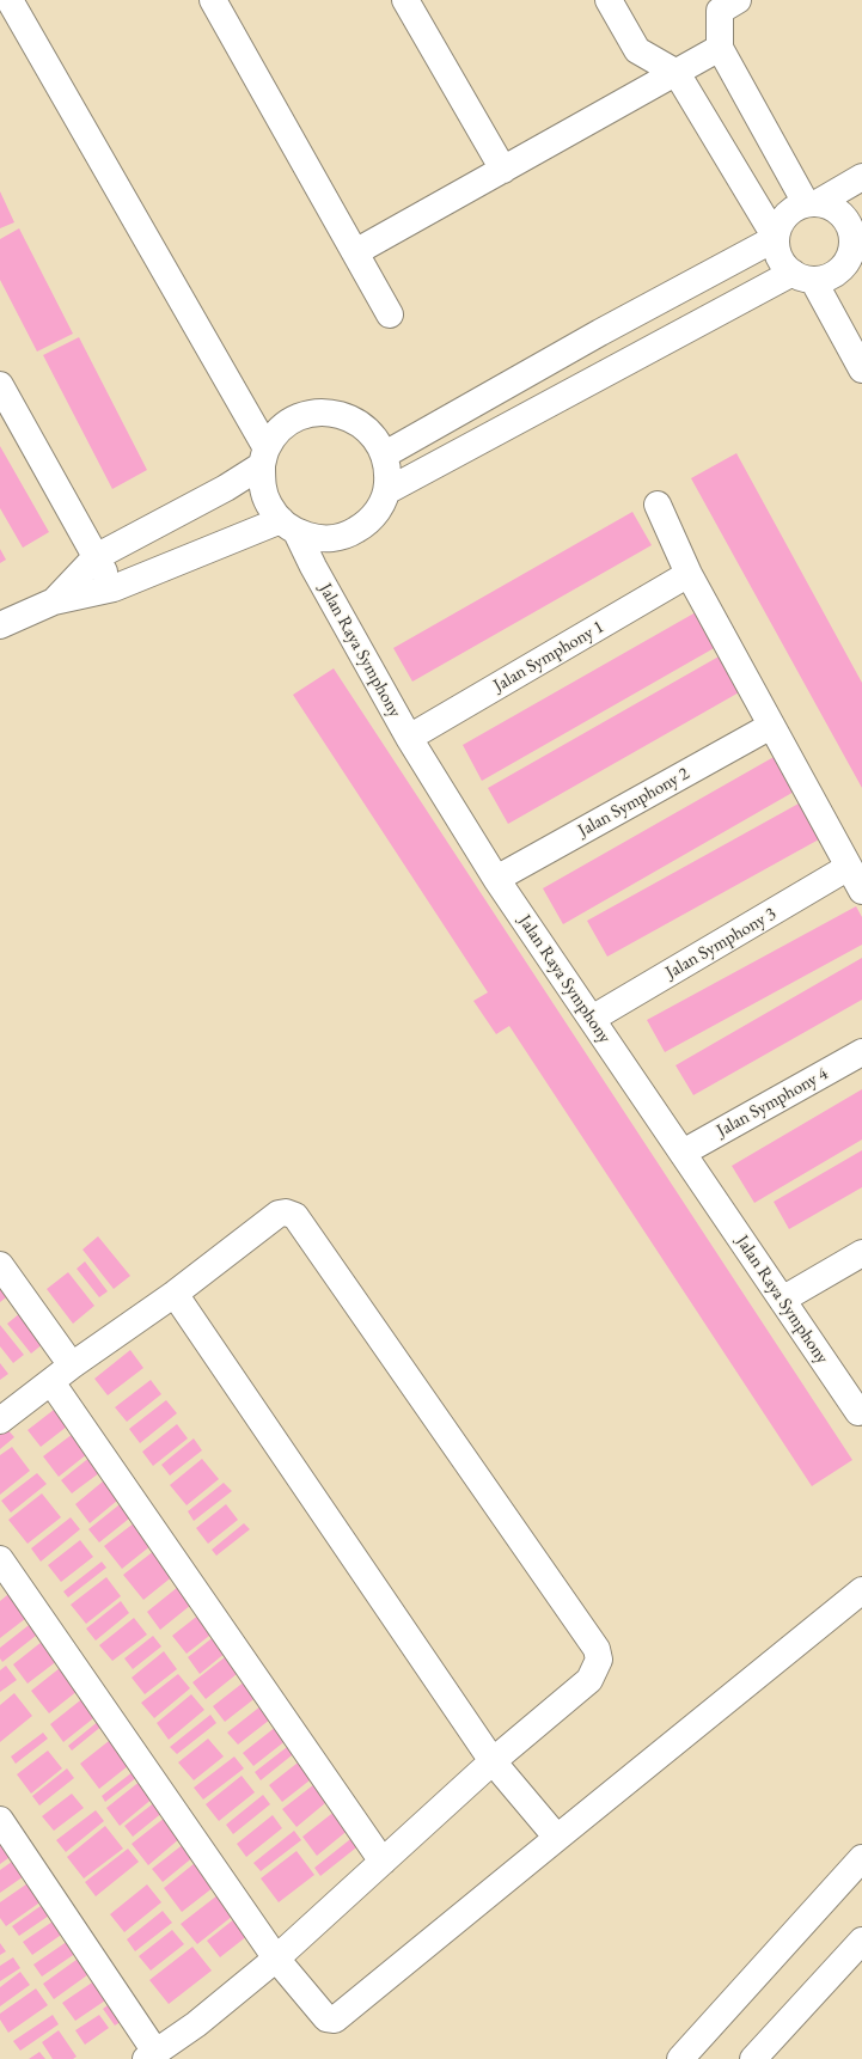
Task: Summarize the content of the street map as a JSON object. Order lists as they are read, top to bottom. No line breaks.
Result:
{"streets":{"street":["Jalan Raya Symphony","Jalan Symphony 1","Jalan Symphony 2","Jalan Symphony 3","Jalan Symphony 4"]},"crossings":[["Jalan Raya Symphony","Jalan Symphony 1"],["Jalan Raya Symphony","Jalan Symphony 2"],["Jalan Raya Symphony","Jalan Symphony 3"],["Jalan Raya Symphony","Jalan Symphony 4"]]}
